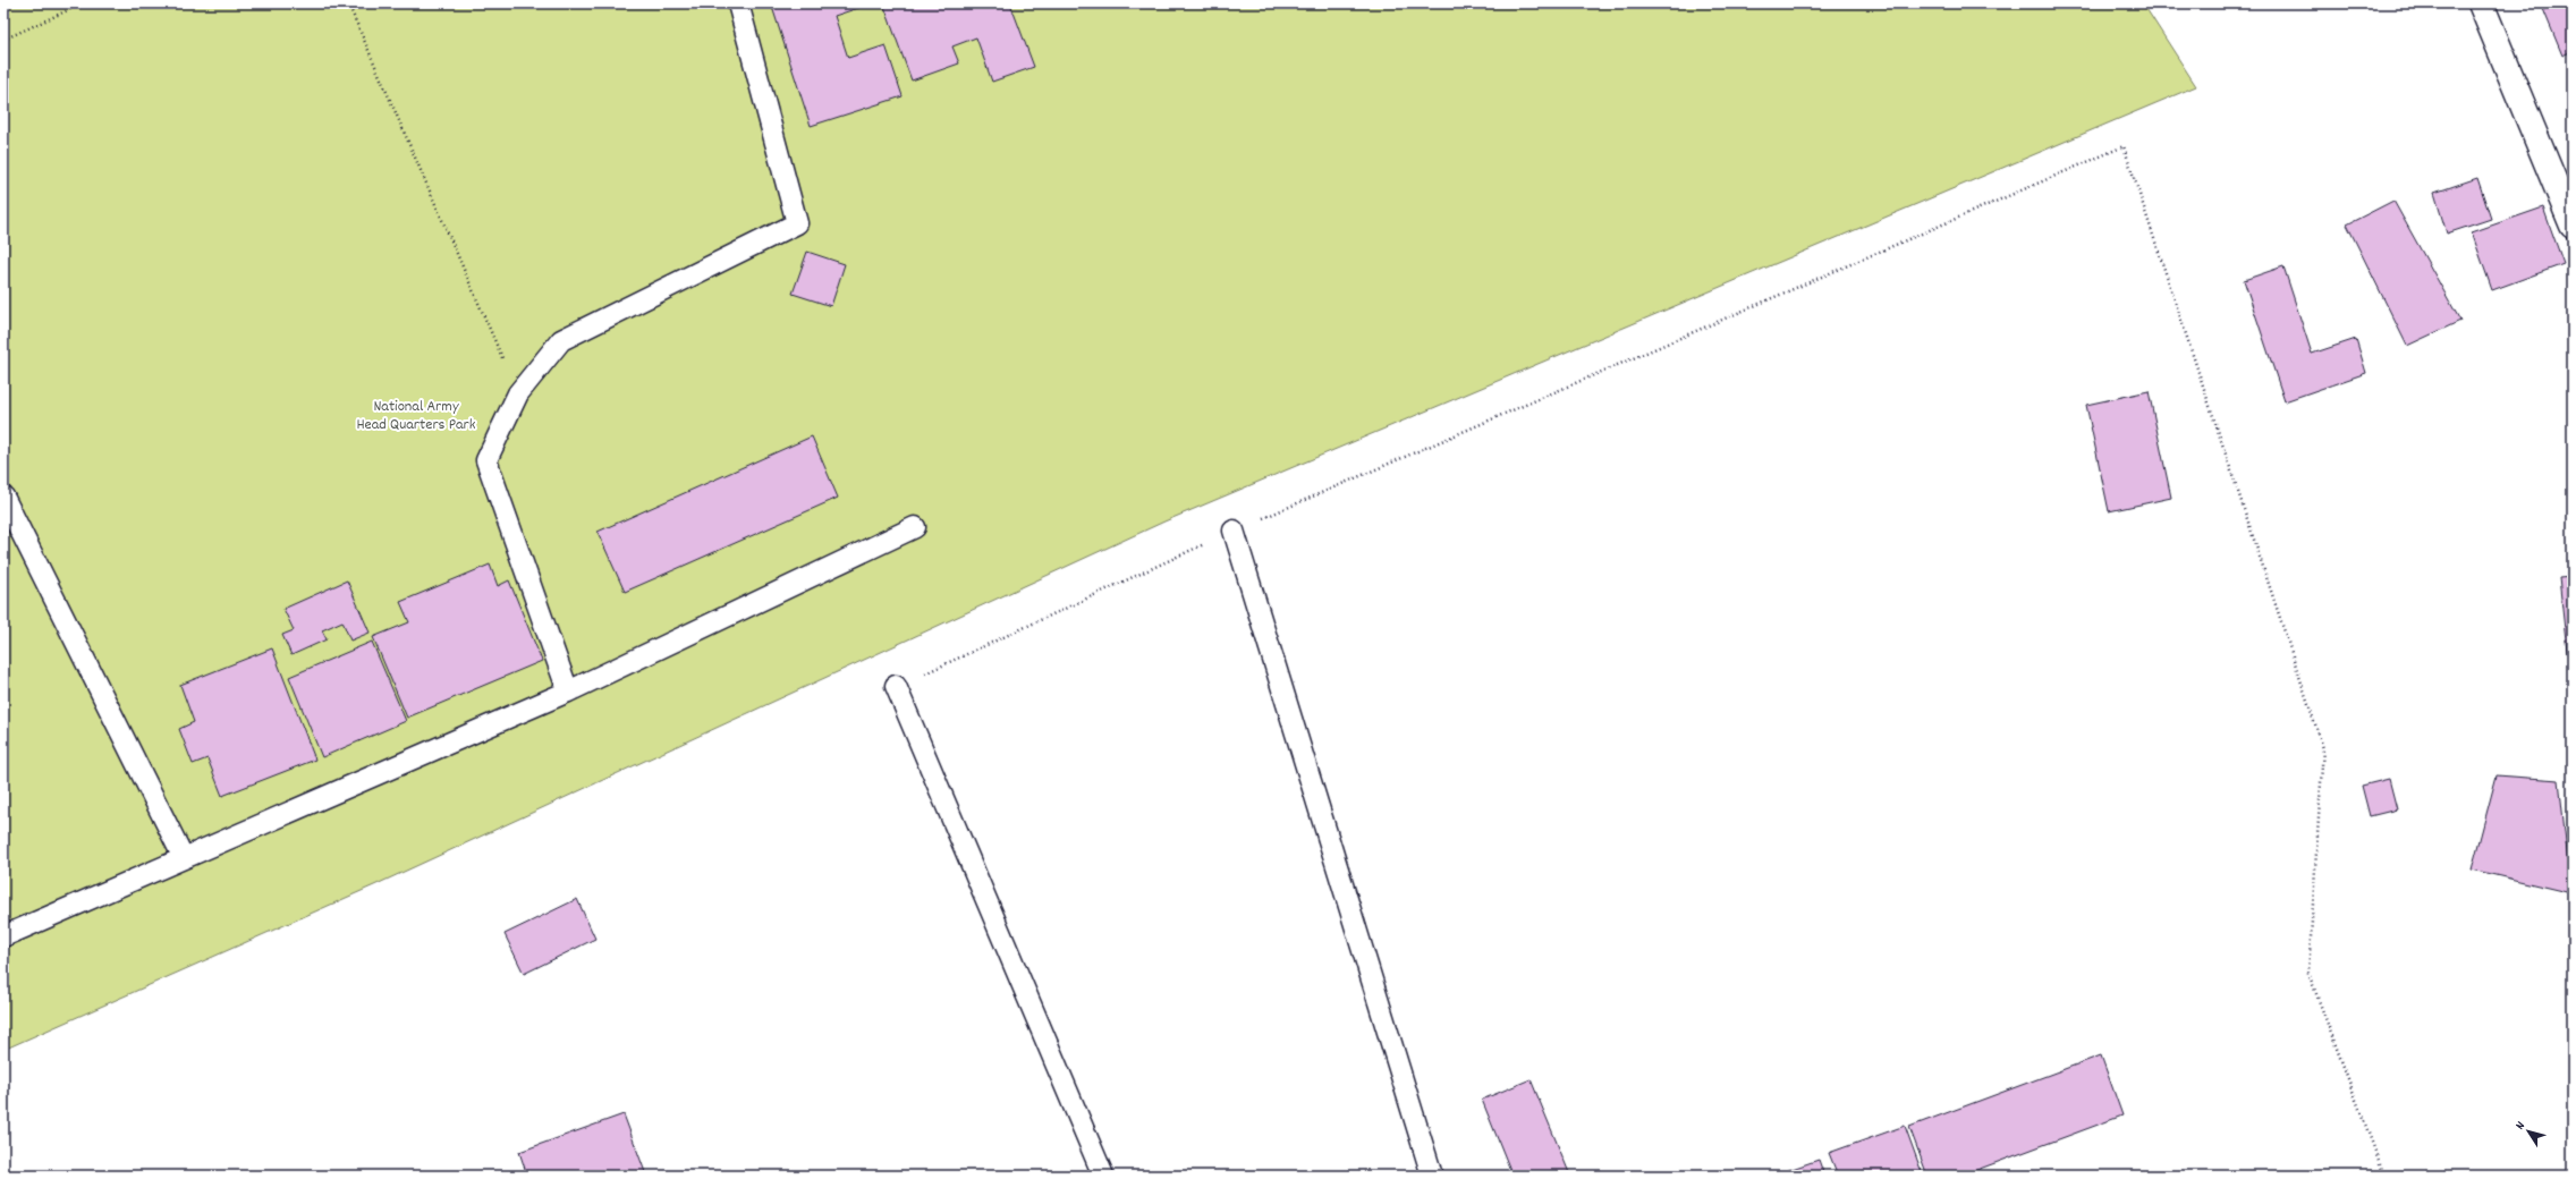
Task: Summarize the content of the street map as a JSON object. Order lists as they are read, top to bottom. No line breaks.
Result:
{"parks":["National Army Head Quarters Park"],"north":"top left"}
